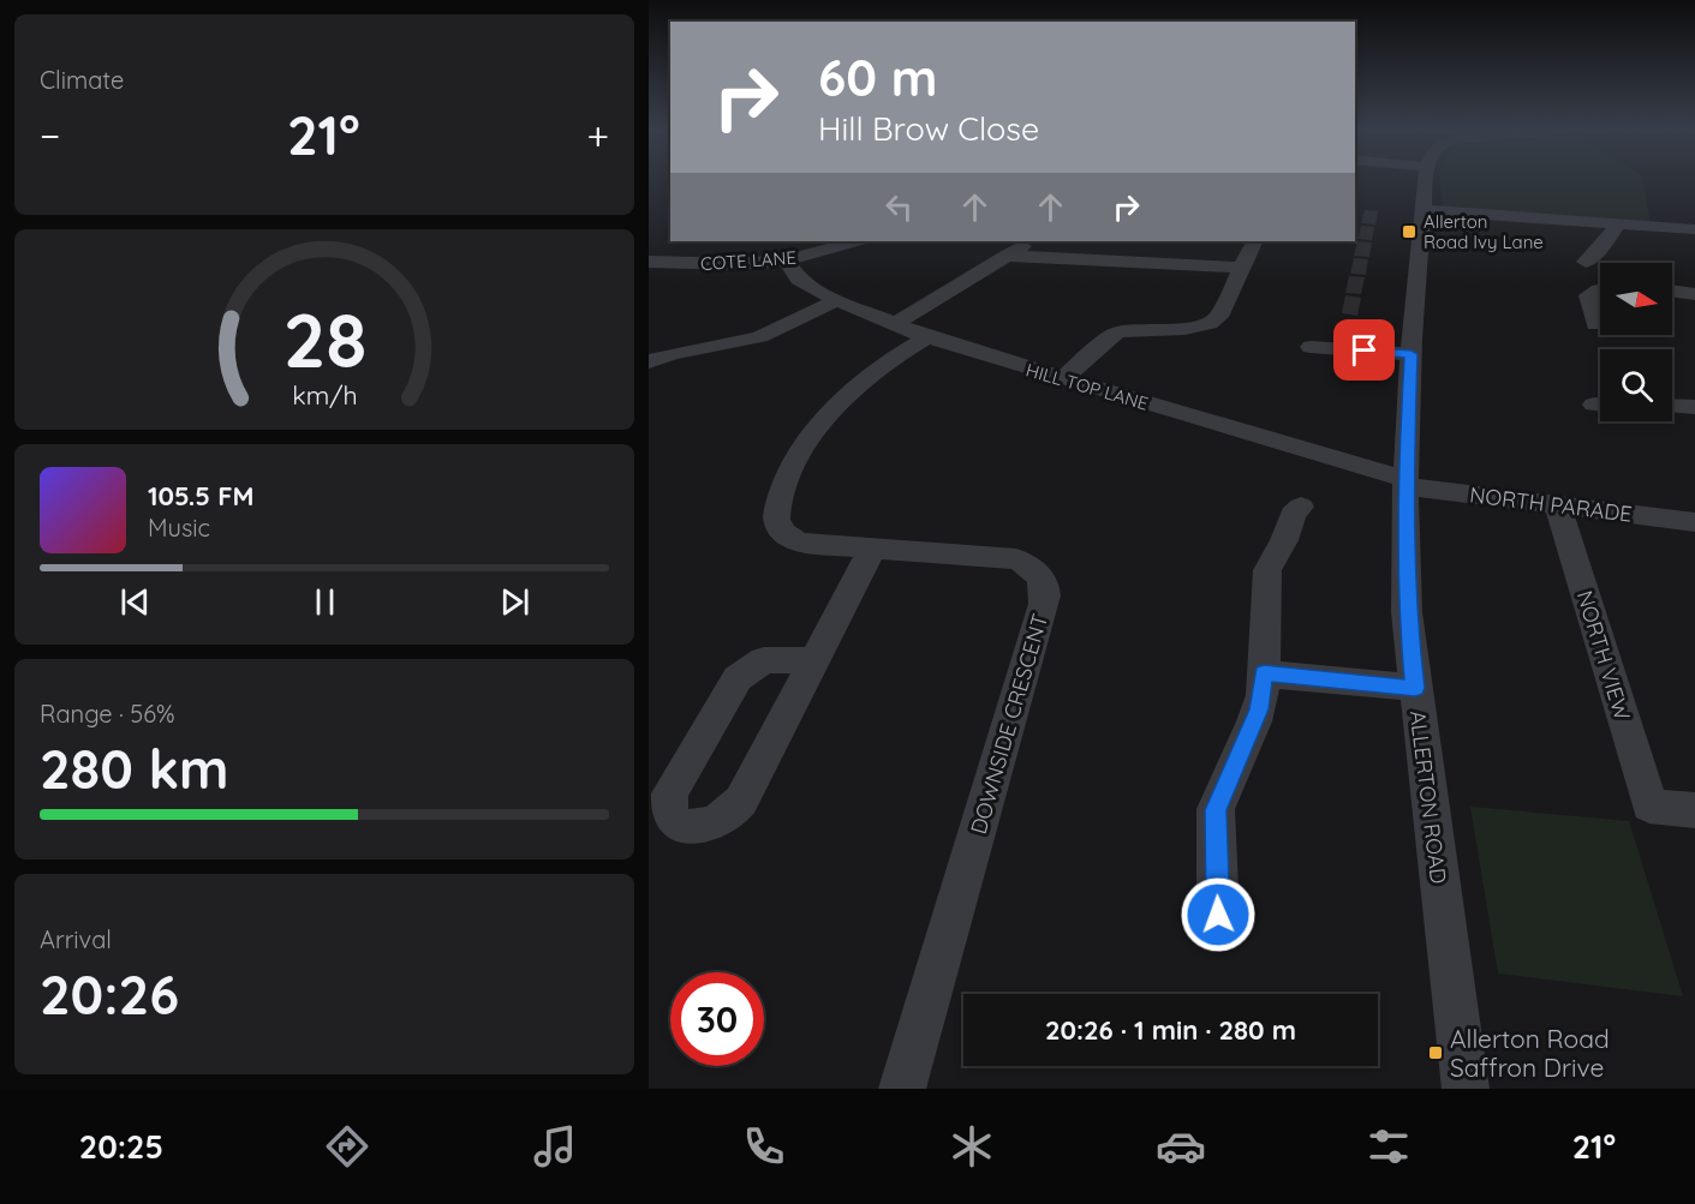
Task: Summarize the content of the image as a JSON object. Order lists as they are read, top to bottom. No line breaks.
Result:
{"streets":{"street":["COTE LANE","HILL TOP LANE","NORTH PARADE","NORTH VIEW","DOWNSIDE CRESCENT","ALLERTON ROAD"]},"crossings":[["COTE LANE","HILL TOP LANE"],["HILL TOP LANE","NORTH PARADE"],["HILL TOP LANE","DOWNSIDE CRESCENT"],["HILL TOP LANE","ALLERTON ROAD"],["NORTH PARADE","NORTH VIEW"],["NORTH PARADE","ALLERTON ROAD"]],"places":{"transit":["Allerton Road Ivy Lane","Allerton Road Saffron Drive"]},"north":"right","page":{"tile":["Climate",["Range · 56%","280 km"],["Arrival","20:26"]],"turn":["60 m","Hill Brow Close"],"heat":["−","21°","+"],"song":["105.5 FM","Music"],"limit":"30","trip":"20:26 · 1 min · 280 m","tabs":["20:25","21°"],"gauge":["28","km/h"]}}
